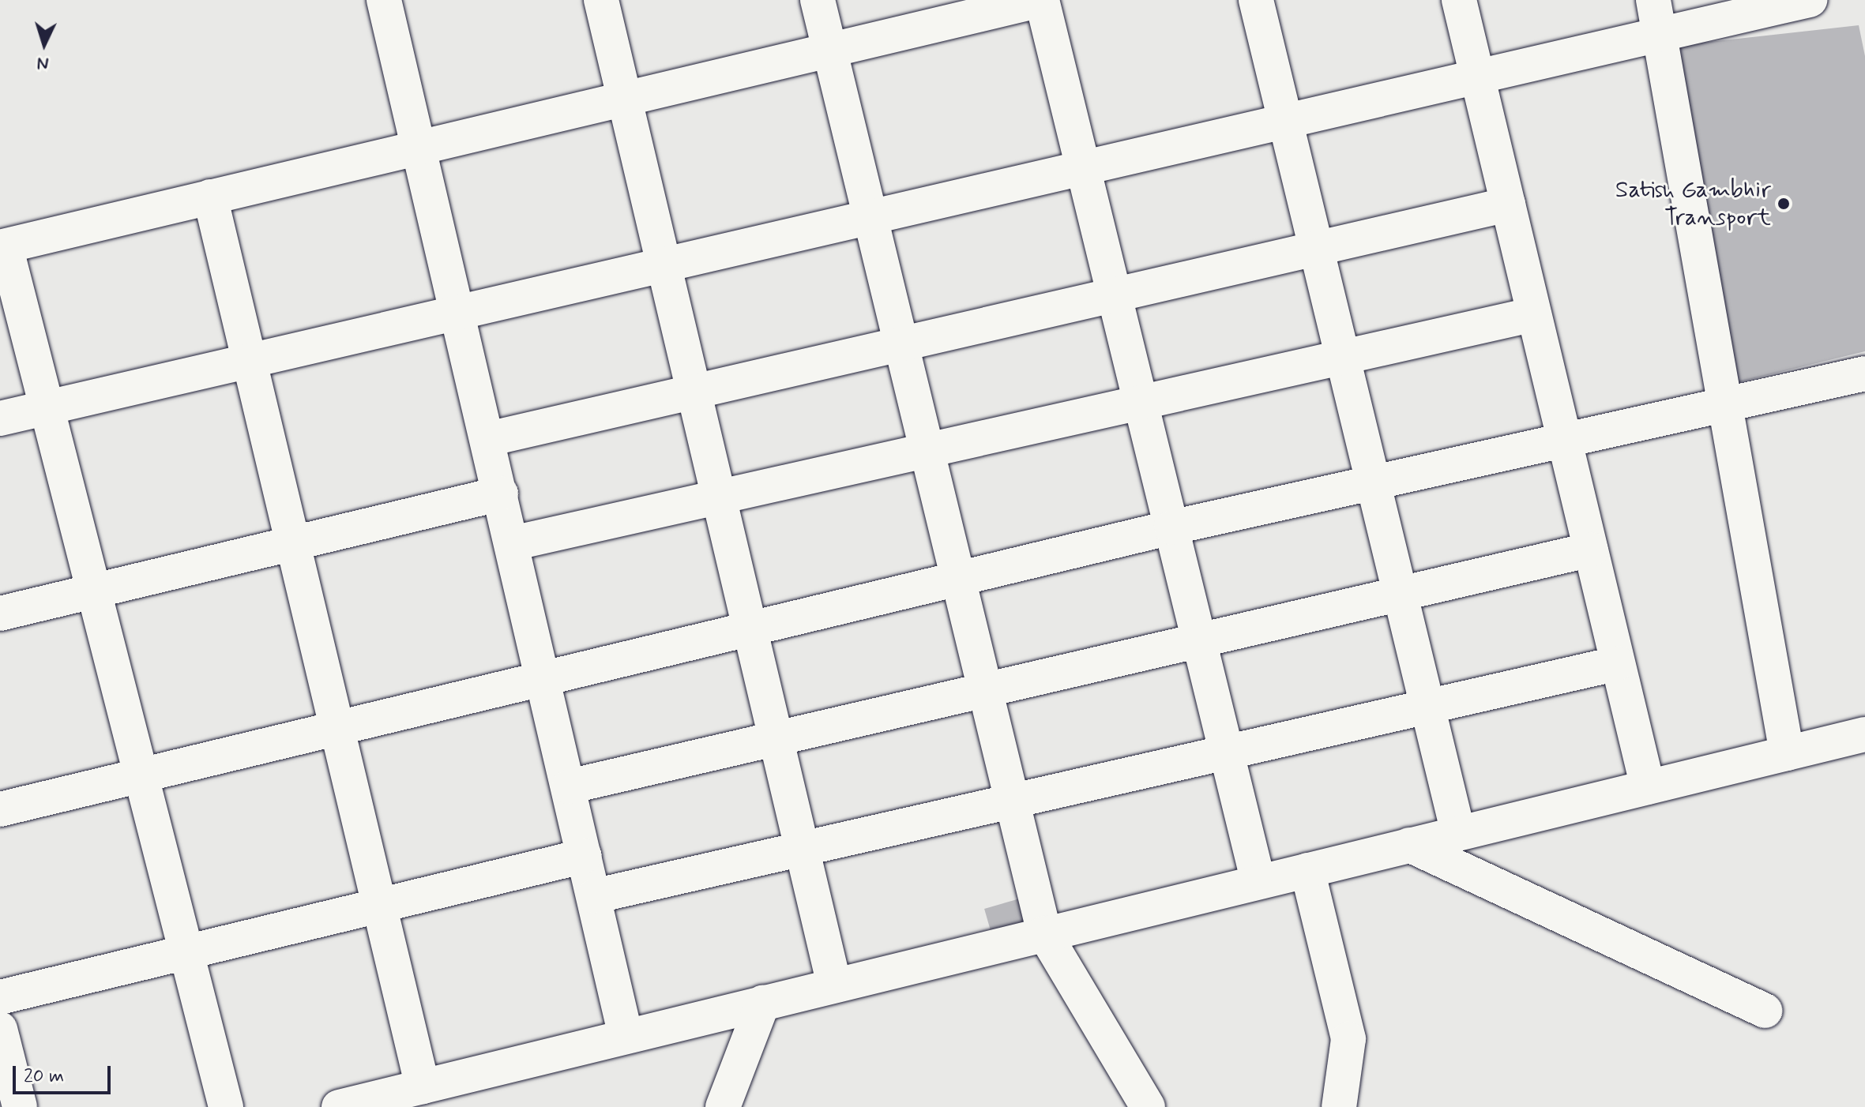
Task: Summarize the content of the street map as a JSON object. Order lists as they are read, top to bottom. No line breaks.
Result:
{"places":["Satish Gambhir Transport"],"scale_bar":"20 m","north":"bottom"}
